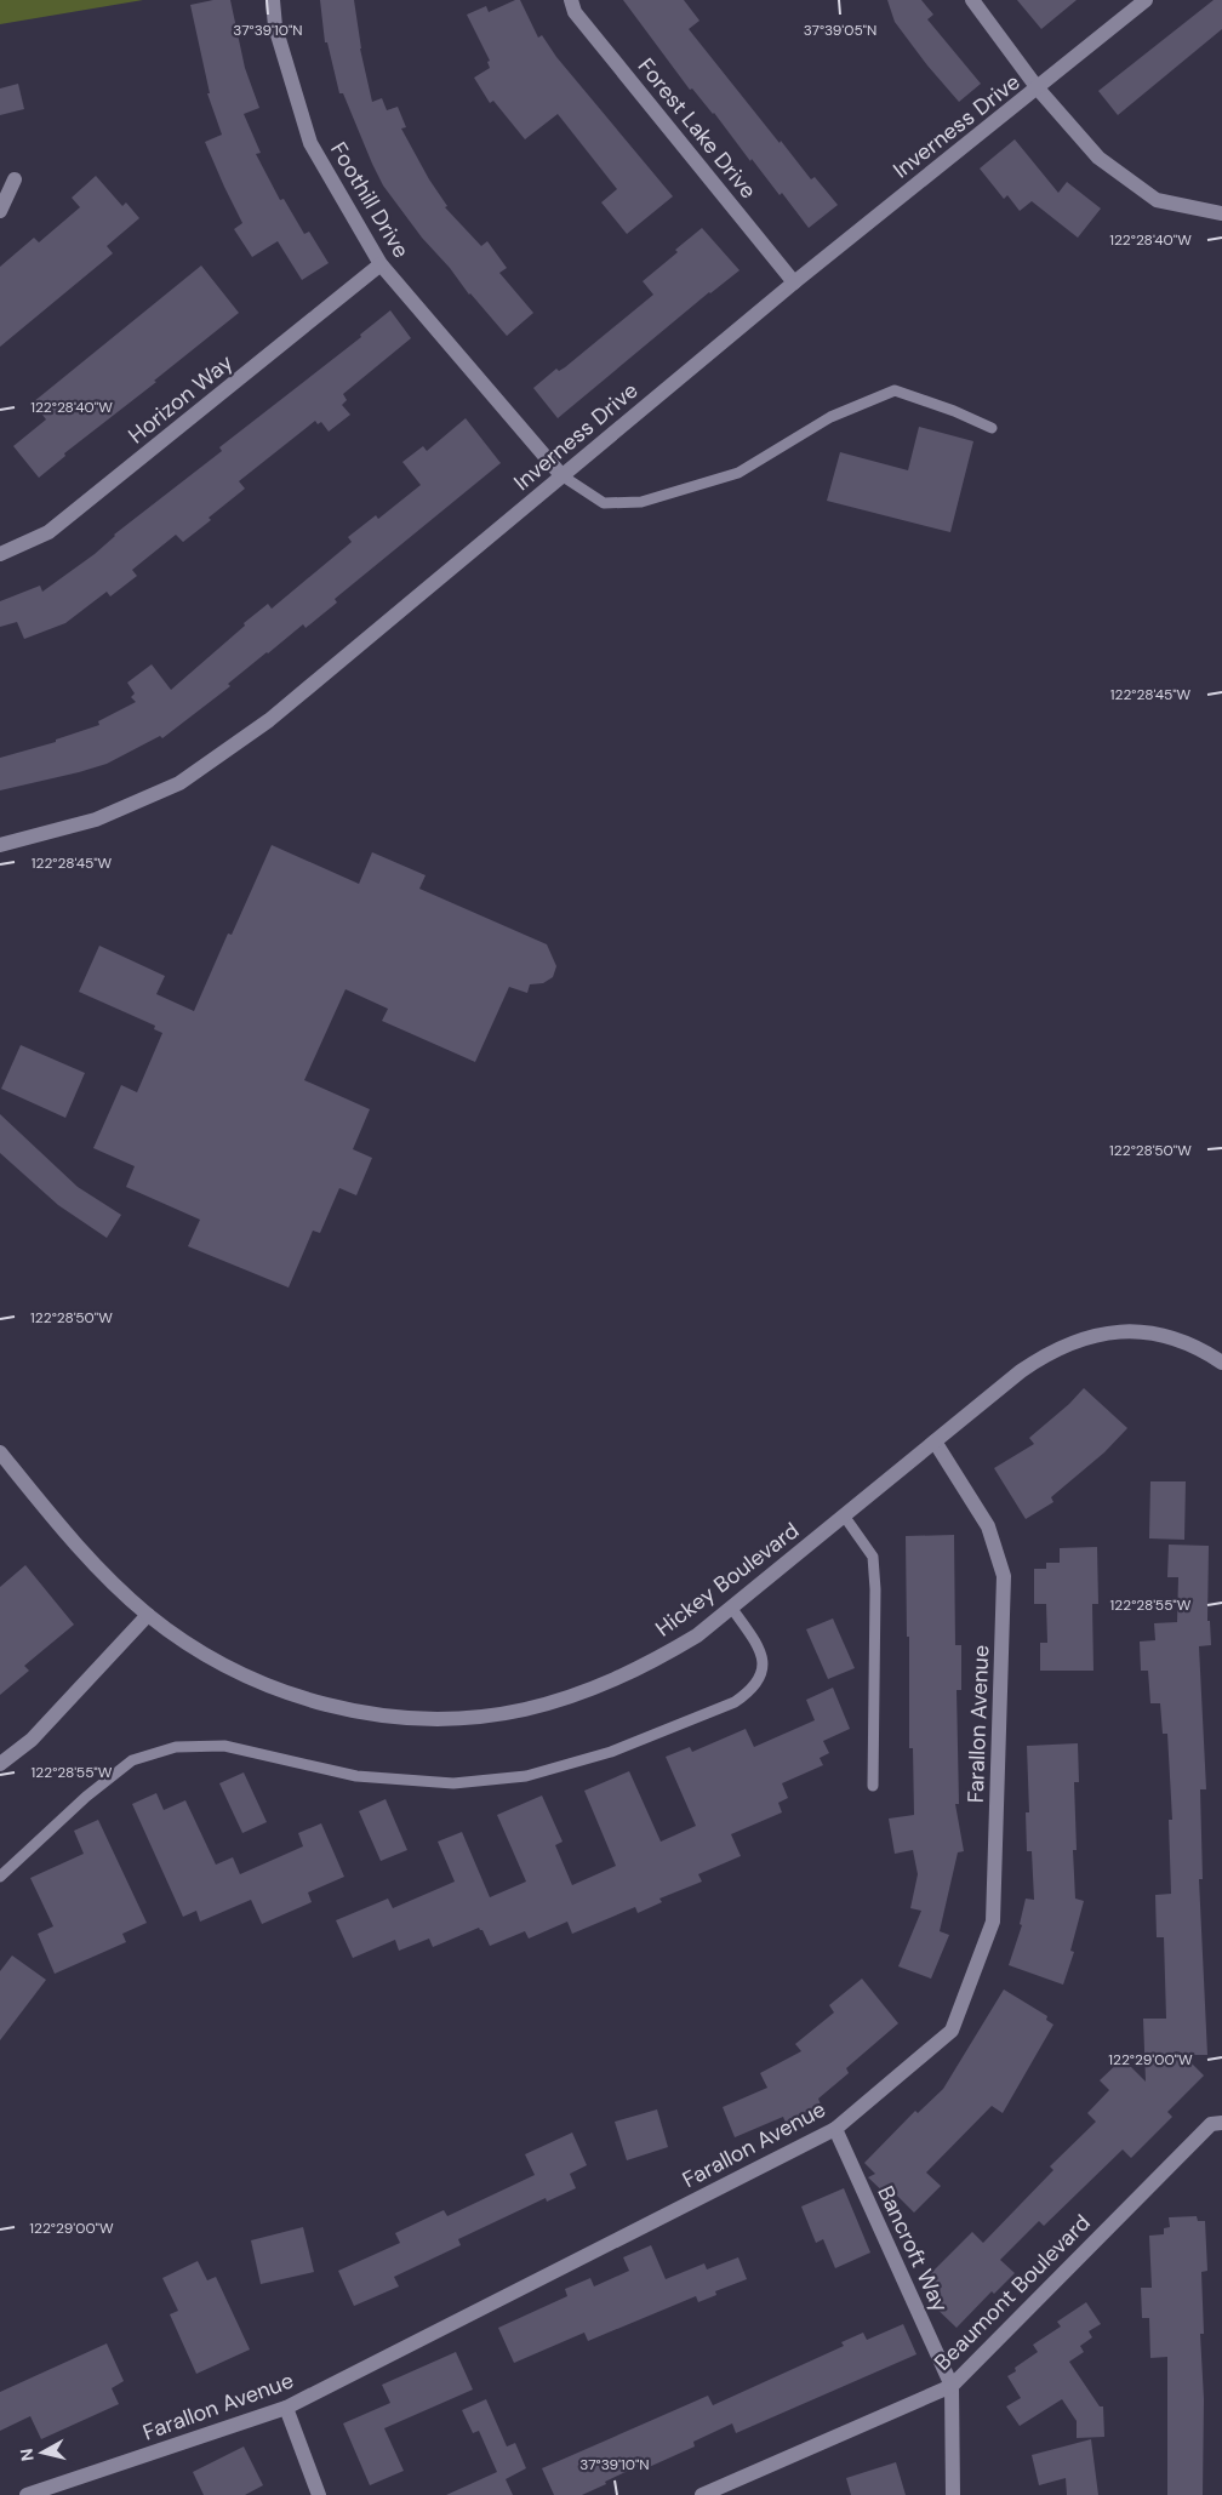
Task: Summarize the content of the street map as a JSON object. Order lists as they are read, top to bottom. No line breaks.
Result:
{"streets":{"street":["Inverness Drive","Forest Lake Drive","Foothill Drive","Horizon Way","Hickey Boulevard","Farallon Avenue","Bancroft Way","Beaumont Boulevard"]},"crossings":[["Inverness Drive","Forest Lake Drive"],["Inverness Drive","Foothill Drive"],["Foothill Drive","Horizon Way"],["Hickey Boulevard","Farallon Avenue"],["Farallon Avenue","Bancroft Way"],["Bancroft Way","Beaumont Boulevard"]],"north":"left","coordinates":["37°39'10\"N","37°39'05\"N","122°28'40\"W","122°28'45\"W","122°28'50\"W","122°28'55\"W","122°29'00\"W"]}
